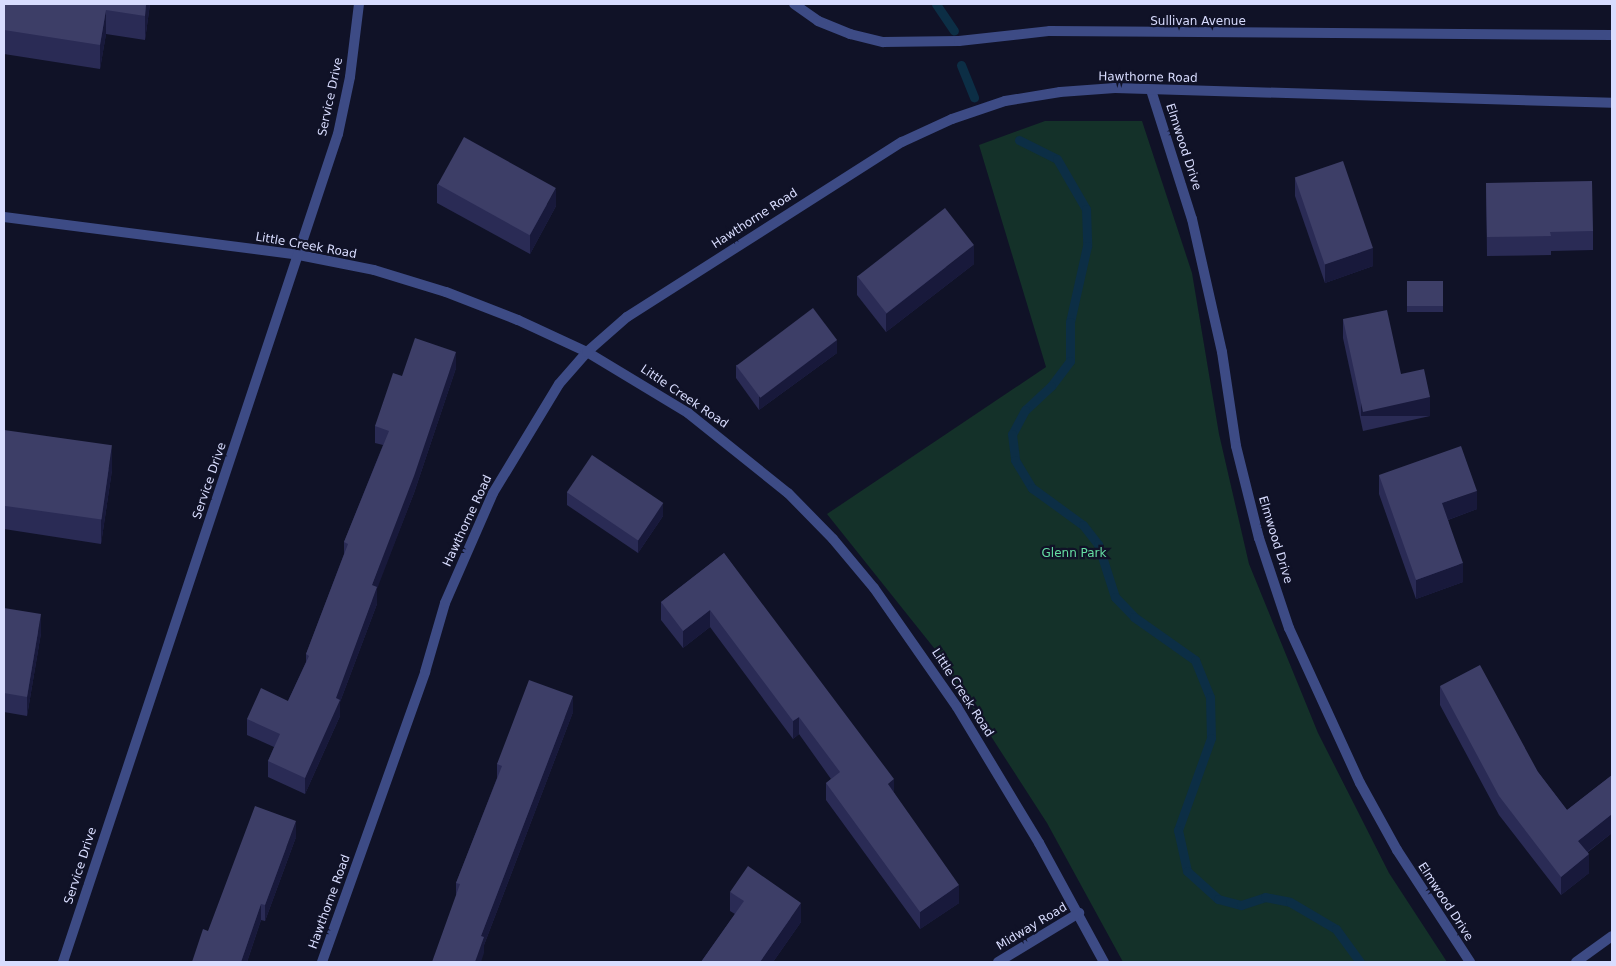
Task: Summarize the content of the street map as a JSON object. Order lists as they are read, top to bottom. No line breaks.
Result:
{"streets":{"street":["Sullivan Avenue","Hawthorne Road","Service Drive","Elmwood Drive","Little Creek Road","Midway Road"]},"crossings":[["Hawthorne Road","Elmwood Drive"],["Hawthorne Road","Little Creek Road"],["Service Drive","Little Creek Road"],["Little Creek Road","Midway Road"]],"parks":["Glenn Park"]}
